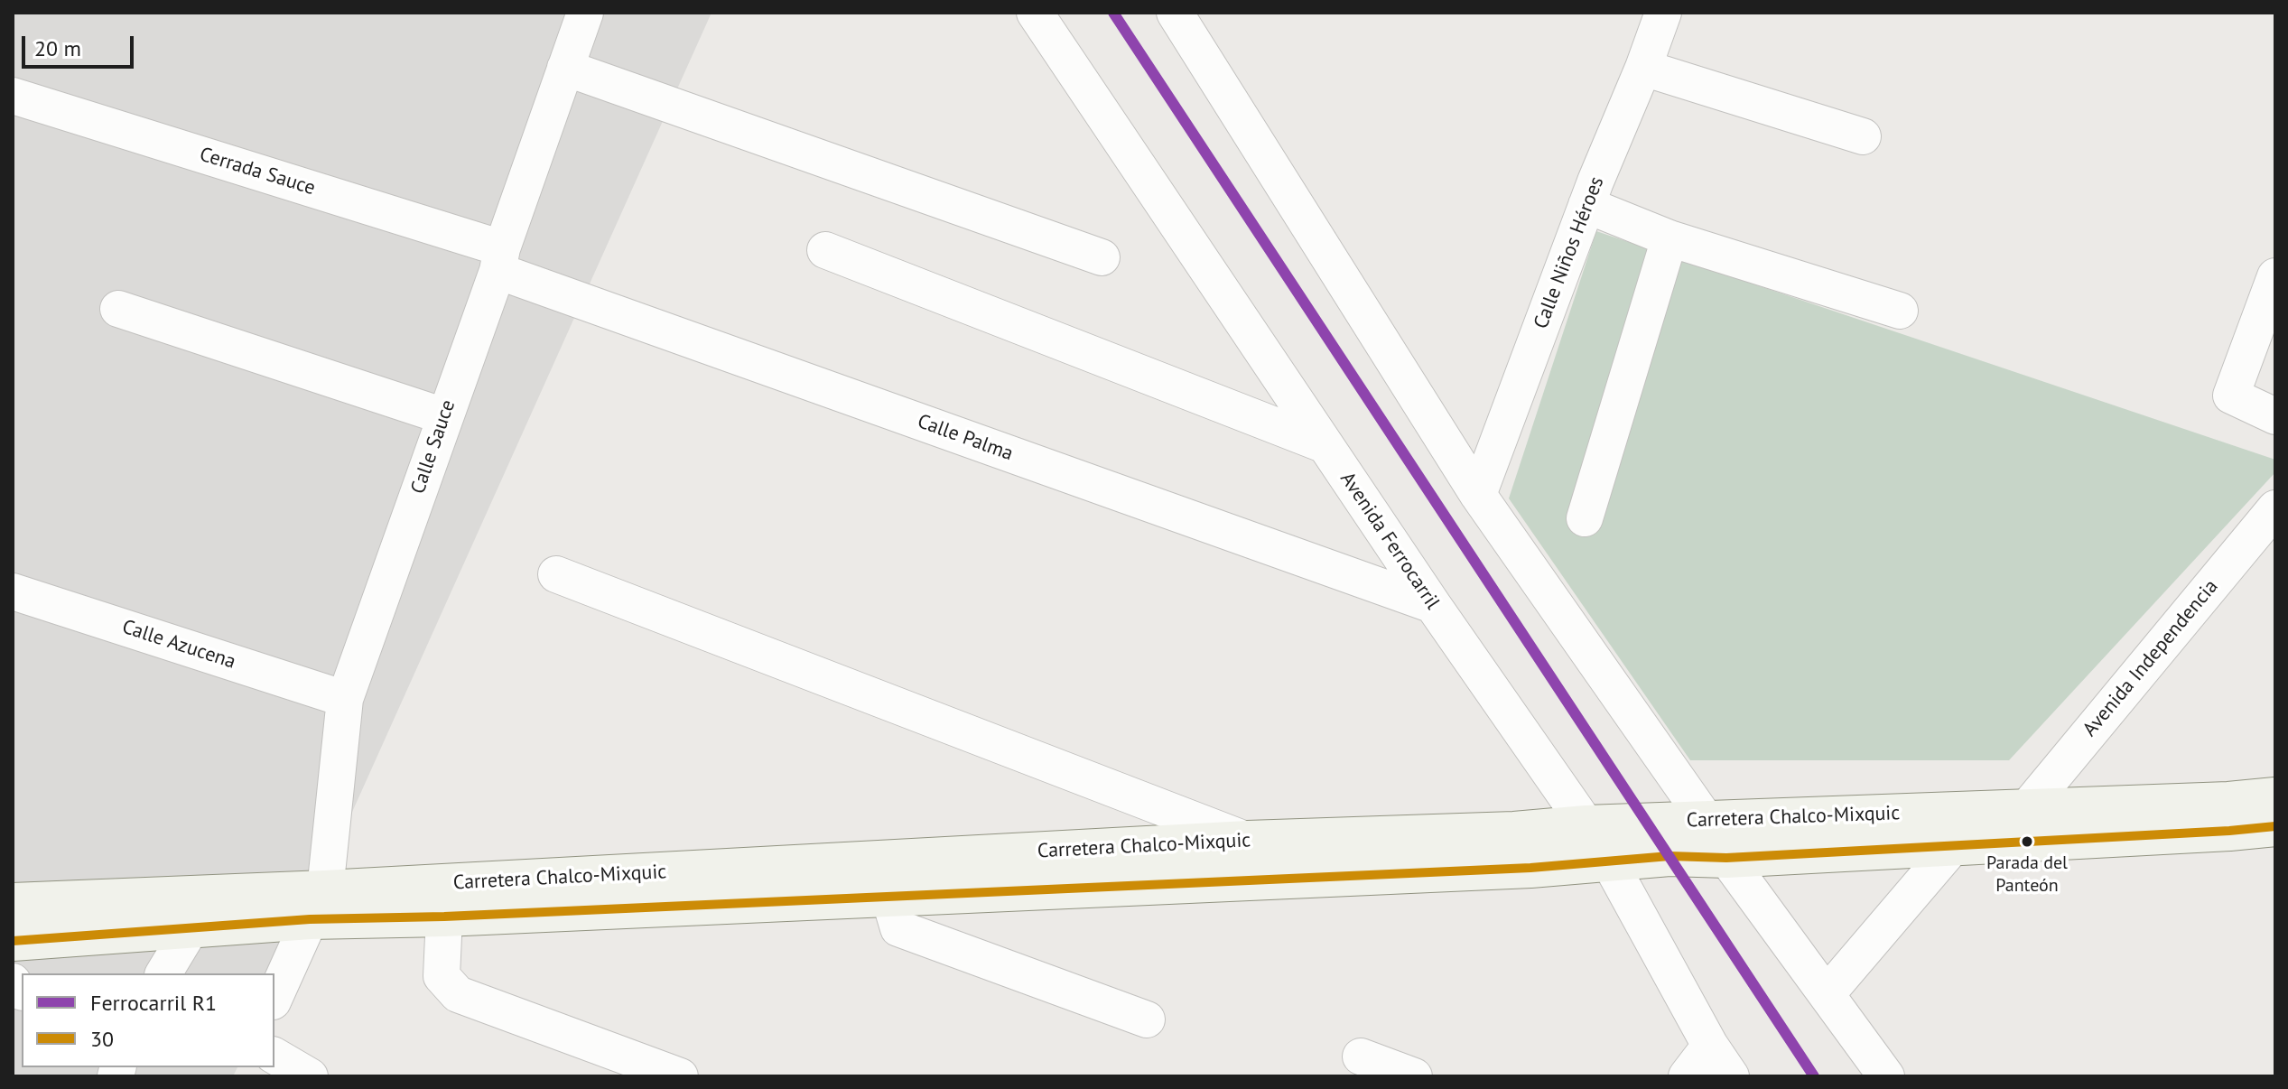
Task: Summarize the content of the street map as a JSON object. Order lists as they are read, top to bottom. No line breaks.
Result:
{"streets":{"main road":["Carretera Chalco-Mixquic"],"street":["Cerrada Sauce","Calle Niños Héroes","Calle Palma","Calle Sauce","Avenida Ferrocarril","Calle Azucena","Avenida Independencia"]},"crossings":[["Cerrada Sauce","Calle Palma"],["Cerrada Sauce","Calle Sauce"],["Calle Palma","Calle Sauce"],["Calle Palma","Avenida Ferrocarril"],["Calle Sauce","Calle Azucena"],["Calle Sauce","Carretera Chalco-Mixquic"],["Avenida Ferrocarril","Carretera Chalco-Mixquic"],["Avenida Independencia","Carretera Chalco-Mixquic"]],"places":["Parada del Panteón"],"lines":["rail line R1","transit line 30"],"legend":["Ferrocarril R1","30"],"scale_bar":"20 m"}
